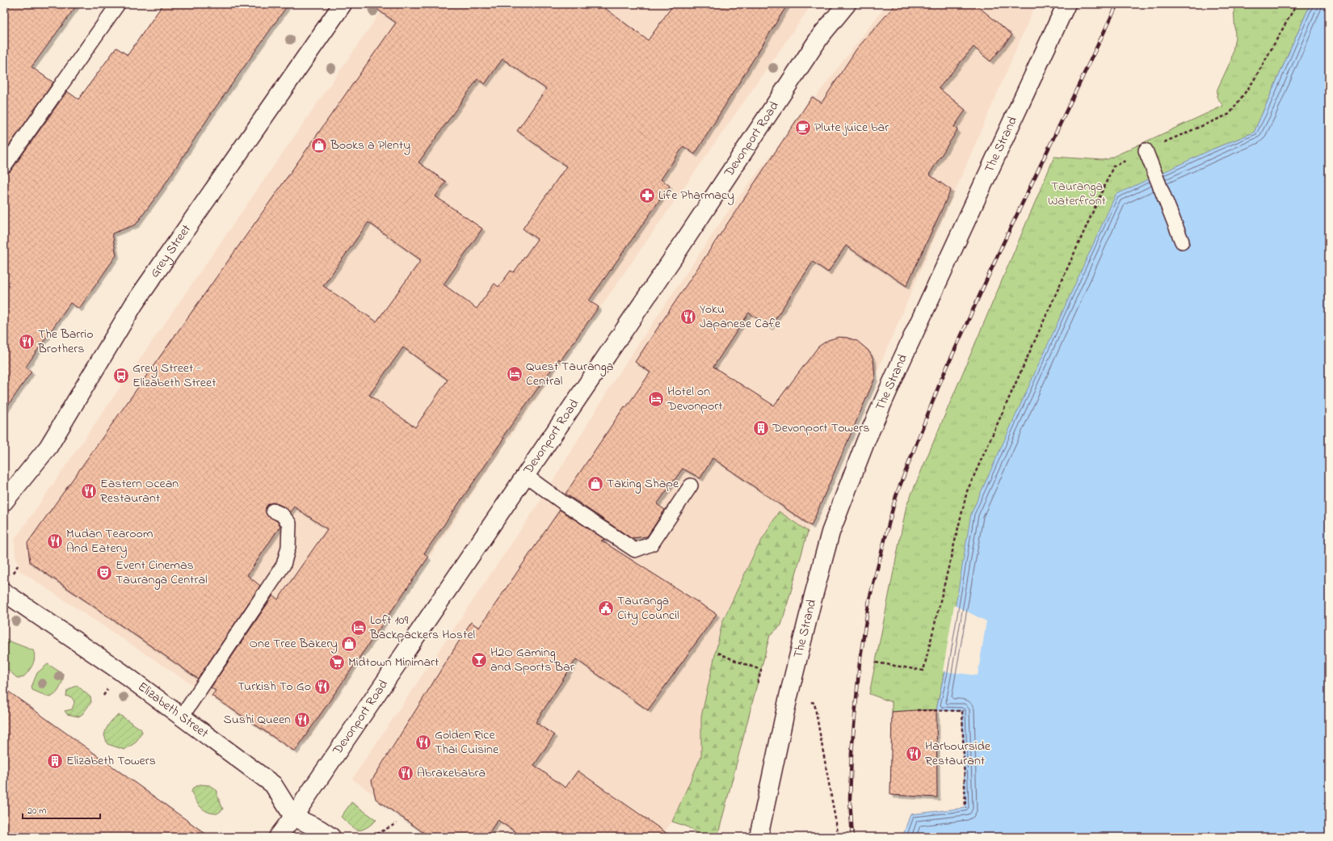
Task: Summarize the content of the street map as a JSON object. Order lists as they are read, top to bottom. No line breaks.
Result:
{"streets":{"street":["Devonport Road","The Strand","Grey Street","Elizabeth Street"]},"crossings":[["Devonport Road","Elizabeth Street"]],"parks":["Tauranga Waterfront"],"places":{"cafe":["Plute juice bar"],"shop":["Books a Plenty","Taking Shape","One Tree Bakery"],"pharmacy":["Life Pharmacy"],"restaurant":["Yoku Japanese Cafe","The Barrio Brothers","Eastern Ocean Restaurant","Mudan Tearoom And Eatery","Turkish To Go","Sushi Queen","Golden Rice Thai Cuisine","Harbourside Restaurant","Abrakebabra"],"hotel":["Quest Tauranga Central","Hotel on Devonport","Loft 109 Backpackers Hostel"],"bus stop":["Grey Street - Elizabeth Street"],"building":["Devonport Towers","Elizabeth Towers"],"theatre":["Event Cinemas Tauranga Central"],"public building":["Tauranga City Council"],"bar":["H2O Gaming and Sports Bar"],"supermarket":["Midtown Minimart"]},"scale_bar":"20 m"}
